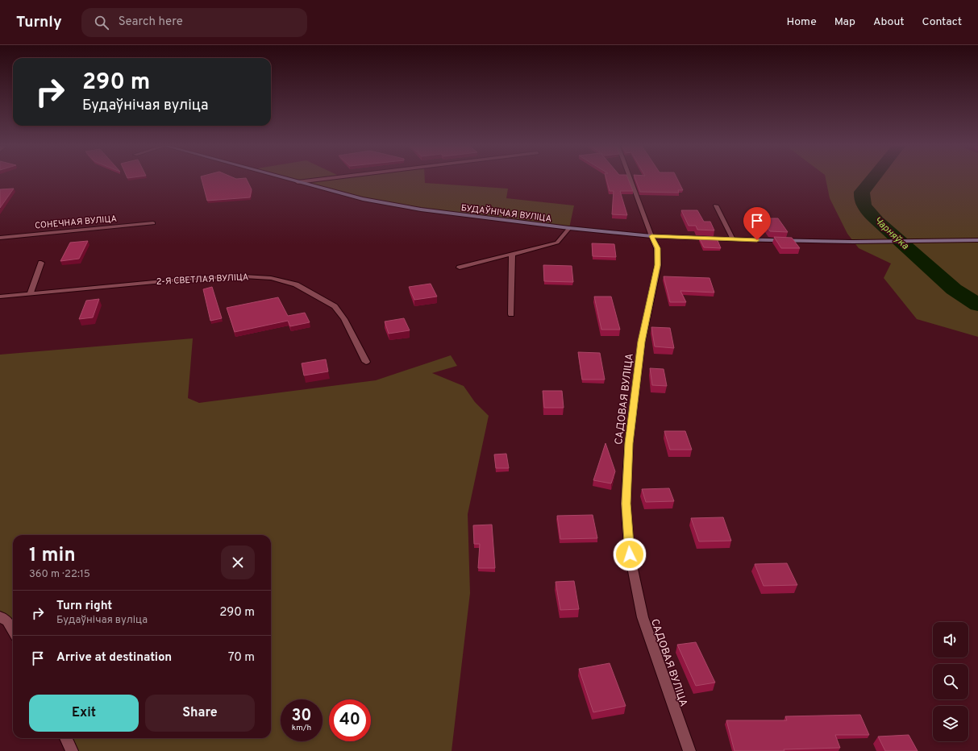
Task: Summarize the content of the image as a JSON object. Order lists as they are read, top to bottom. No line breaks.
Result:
{"streets":{"main road":["БУДАЎНІЧАЯ ВУЛІЦА"],"street":["СОНЕЧНАЯ ВУЛІЦА","2-Я СВЕТЛАЯ ВУЛІЦА","САДОВАЯ ВУЛІЦА"]},"crossings":[["БУДАЎНІЧАЯ ВУЛІЦА","САДОВАЯ ВУЛІЦА"]],"water":["Чарняўка"],"page":{"header":"Turnly","search":"Search here","nav":["Home","Map","About","Contact"],"turn":["290 m","Будаўнічая вуліца"],"heading":["1 min","360 m · 22:15"],"list":[{"name":"Turn right","note":"Будаўнічая вуліца","value":"290 m"},{"name":"Arrive at destination","value":"70 m"}],"buttons":["Exit","Share"],"speed":"30 km/h","limit":"40"}}
